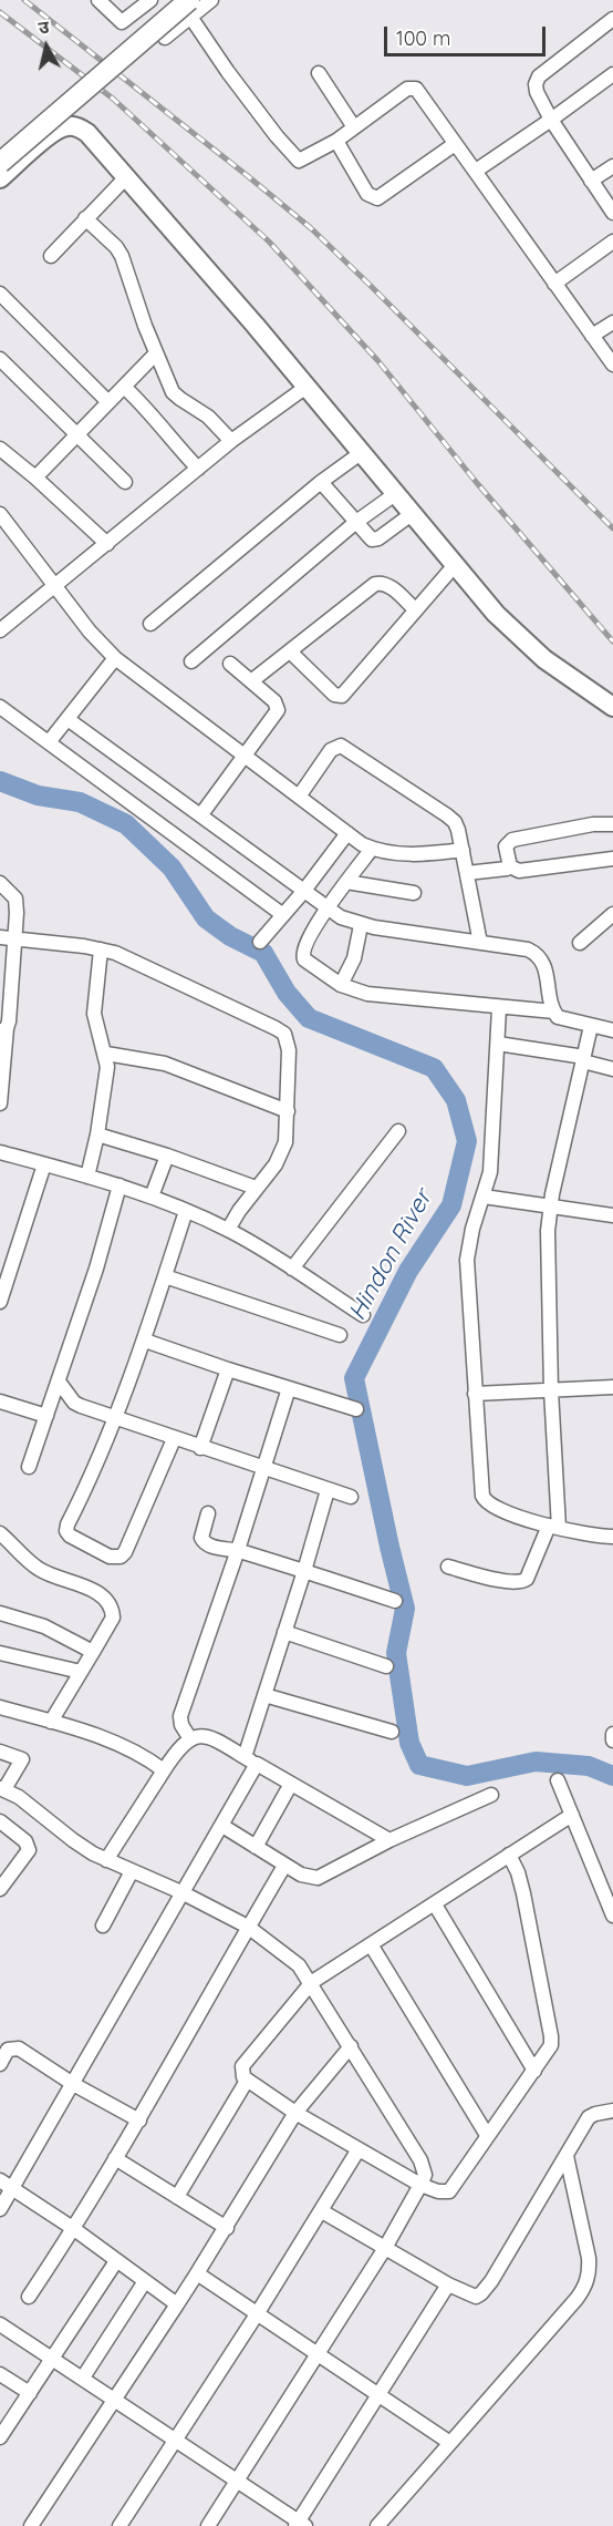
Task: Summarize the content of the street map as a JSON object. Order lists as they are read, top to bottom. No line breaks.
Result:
{"water":["Hindon River"],"scale_bar":"100 m","north":"top"}
